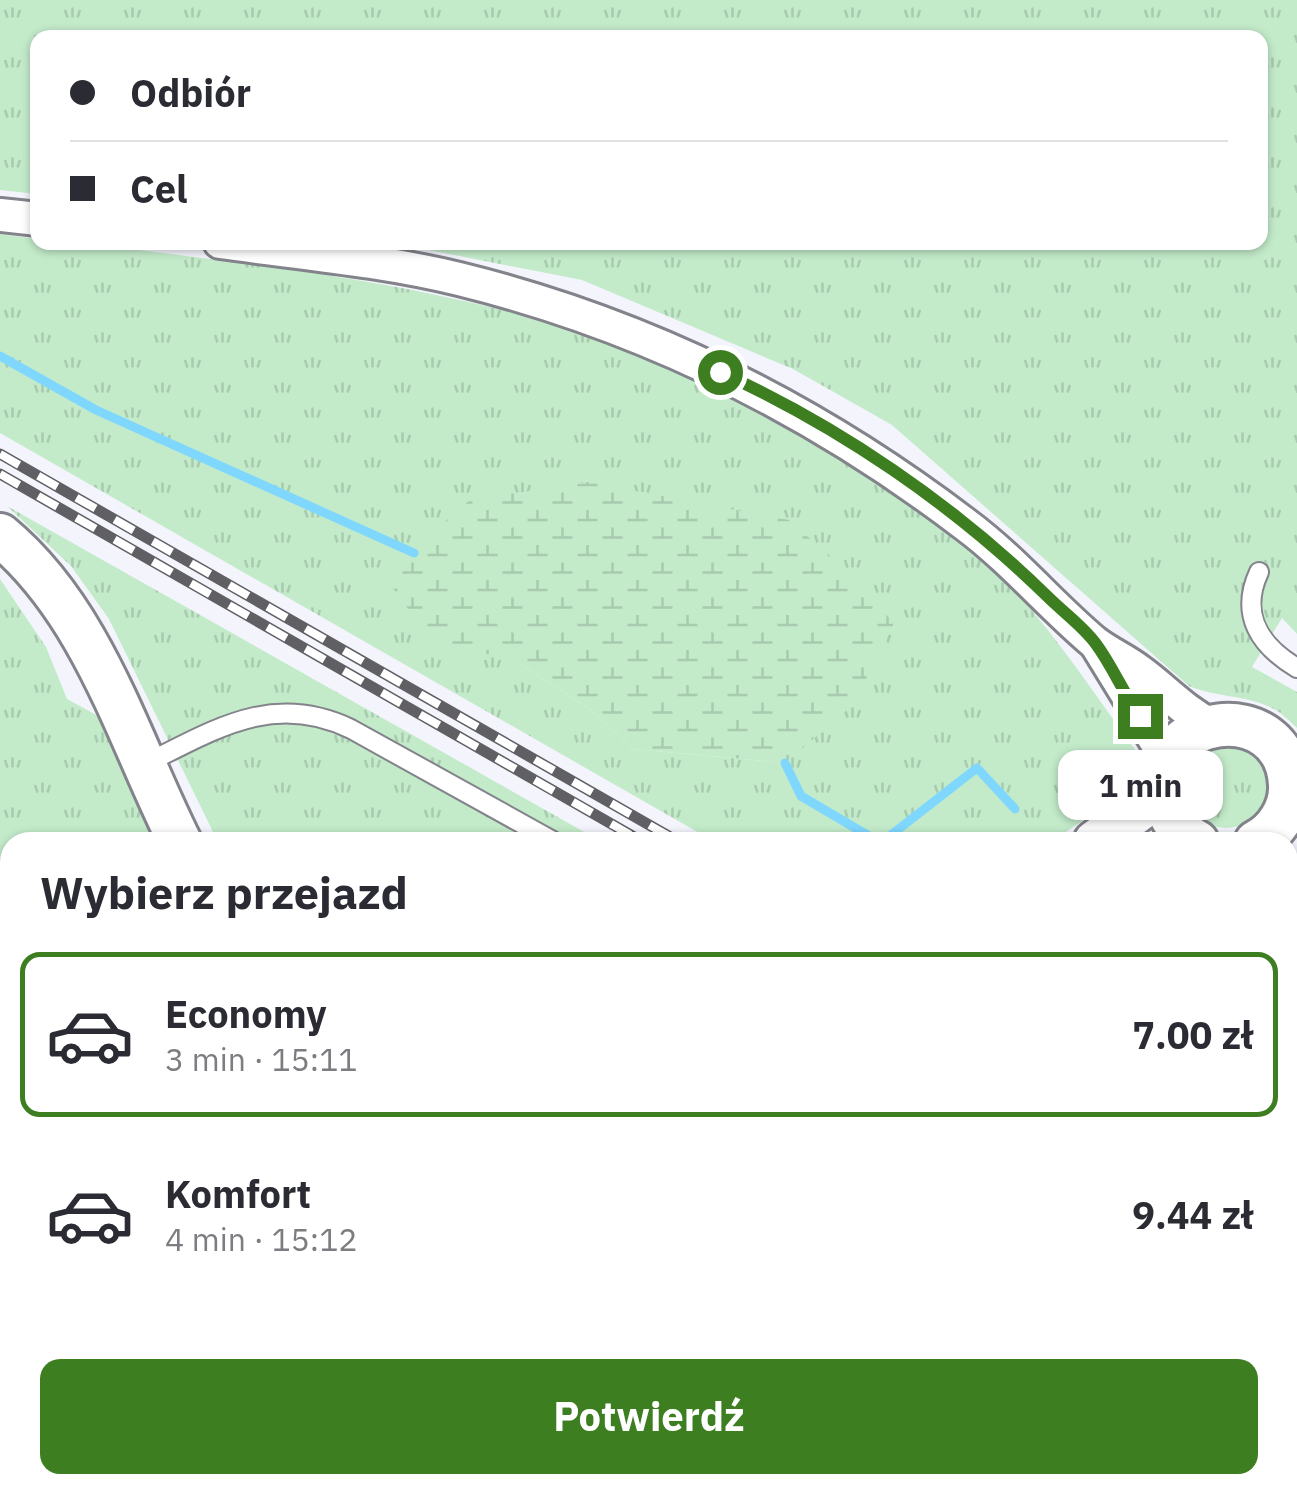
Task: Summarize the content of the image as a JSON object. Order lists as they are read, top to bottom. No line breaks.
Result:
{"page":{"banner":["Odbiór","Cel"],"bubble":"1 min","heading":"Wybierz przejazd","list":[{"name":"Economy","note":"3 min · 15:11","value":"7.00 zł"},{"name":"Komfort","note":"4 min · 15:12","value":"9.44 zł"}],"buttons":"Potwierdź"}}
